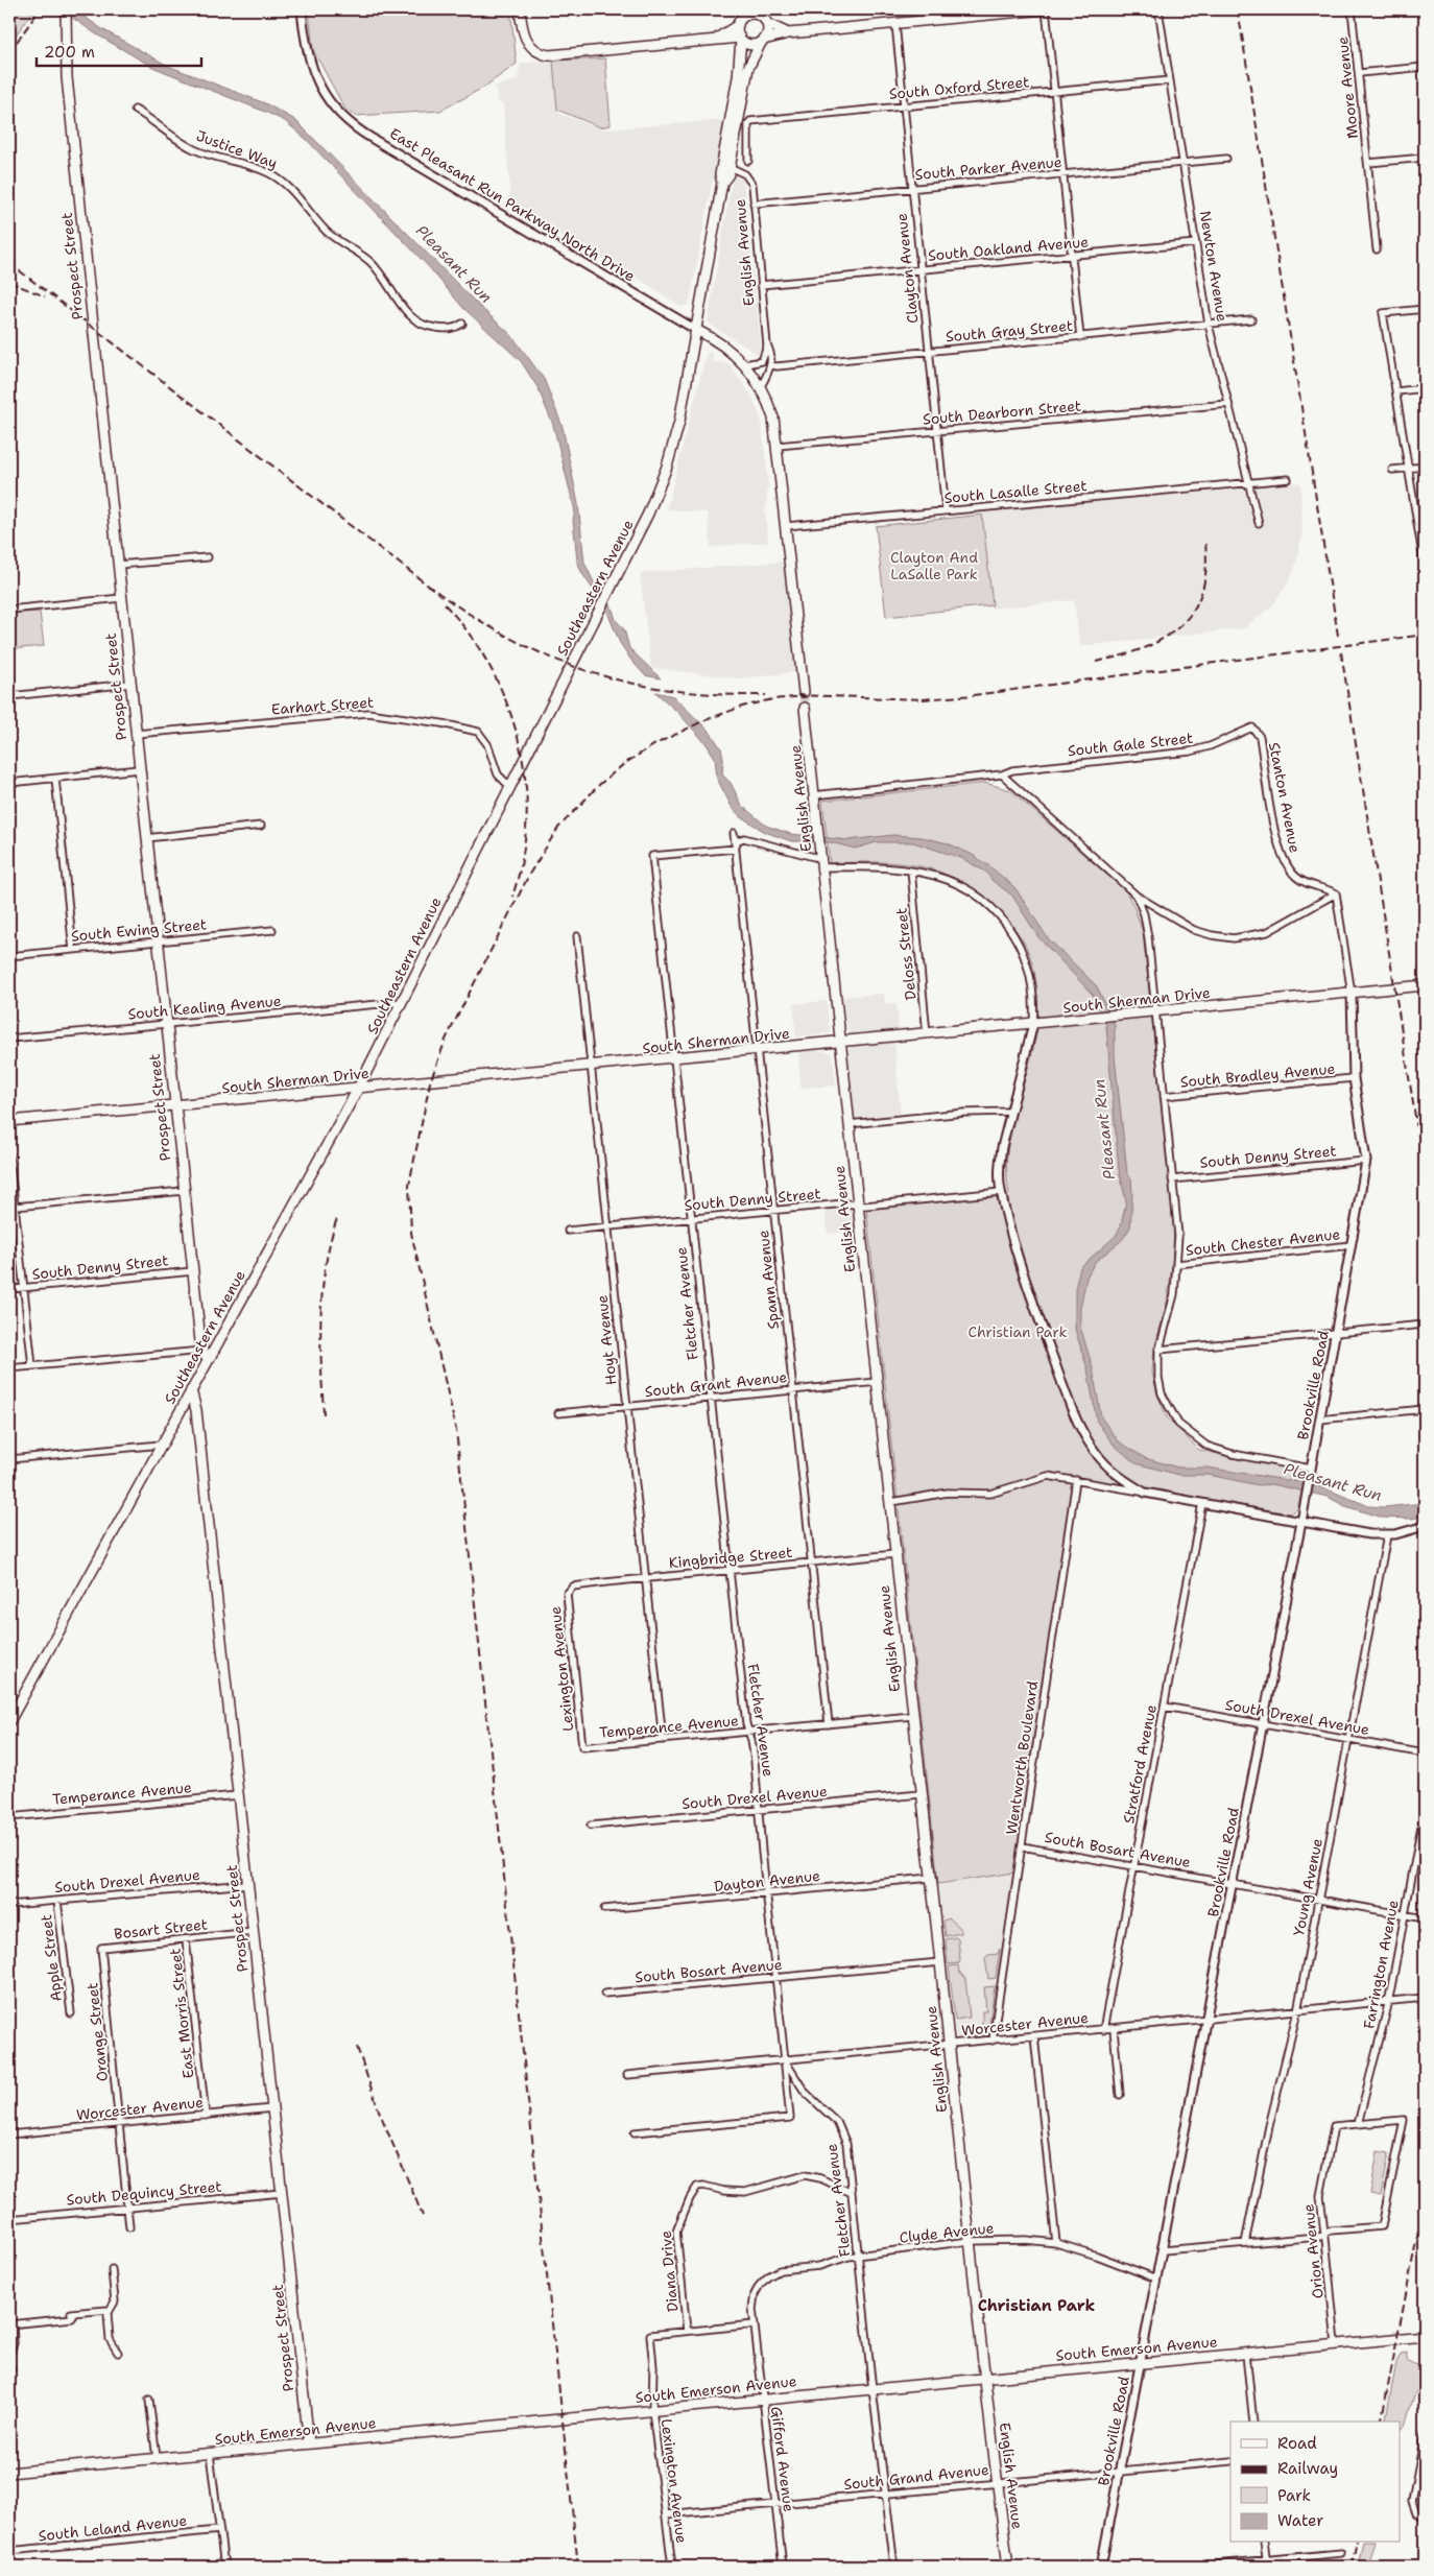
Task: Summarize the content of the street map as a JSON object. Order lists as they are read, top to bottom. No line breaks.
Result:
{"streets":{"main road":["East Pleasant Run Parkway North Drive","English Avenue","Prospect Street","Southeastern Avenue","South Sherman Drive","South Emerson Avenue"],"street":["South Oxford Street","Moore Avenue","Justice Way","South Parker Avenue","South Oakland Avenue","Newton Avenue","Clayton Avenue","South Gray Street","South Dearborn Street","South Lasalle Street","Earhart Street","South Gale Street","Stanton Avenue","South Ewing Street","Deloss Street","South Kealing Avenue","South Bradley Avenue","South Denny Street","South Chester Avenue","Spann Avenue","Fletcher Avenue","Hoyt Avenue","South Grant Avenue","Brookville Road","Kingbridge Street","Lexington Avenue","South Drexel Avenue","Temperance Avenue","Wentworth Boulevard","Stratford Avenue","South Bosart Avenue","Dayton Avenue","Young Avenue","Bosart Street","Apple Street","Farrington Avenue","East Morris Street","Worcester Avenue","Orange Street","South Dequincy Street","Clyde Avenue","Orion Avenue","Diana Drive","Gifford Avenue","South Grand Avenue","South Leland Avenue"]},"crossings":[["South Oxford Street","Newton Avenue"],["South Oxford Street","Clayton Avenue"],["South Parker Avenue","English Avenue"],["South Parker Avenue","Newton Avenue"],["South Parker Avenue","Clayton Avenue"],["East Pleasant Run Parkway North Drive","Southeastern Avenue"],["South Oakland Avenue","English Avenue"],["South Oakland Avenue","Newton Avenue"],["South Oakland Avenue","Clayton Avenue"],["English Avenue","South Gray Street"],["English Avenue","Southeastern Avenue"],["English Avenue","South Sherman Drive"],["English Avenue","South Denny Street"],["English Avenue","South Grant Avenue"],["English Avenue","Kingbridge Street"],["English Avenue","South Drexel Avenue"],["English Avenue","Temperance Avenue"],["English Avenue","South Bosart Avenue"],["English Avenue","Dayton Avenue"],["English Avenue","Worcester Avenue"],["English Avenue","Clyde Avenue"],["English Avenue","South Emerson Avenue"],["English Avenue","South Grand Avenue"],["Prospect Street","Southeastern Avenue"],["Prospect Street","Earhart Street"],["Prospect Street","South Ewing Street"],["Prospect Street","South Sherman Drive"],["Prospect Street","South Kealing Avenue"],["Prospect Street","South Denny Street"],["Prospect Street","South Drexel Avenue"],["Prospect Street","Temperance Avenue"],["Prospect Street","Bosart Street"],["Prospect Street","Worcester Avenue"],["Prospect Street","South Dequincy Street"],["Prospect Street","South Emerson Avenue"],["Newton Avenue","South Gray Street"],["Newton Avenue","South Dearborn Street"],["Newton Avenue","South Lasalle Street"],["Clayton Avenue","South Gray Street"],["Clayton Avenue","South Dearborn Street"],["Clayton Avenue","South Lasalle Street"],["Southeastern Avenue","Earhart Street"],["Southeastern Avenue","South Sherman Drive"],["Southeastern Avenue","South Kealing Avenue"],["South Gale Street","Stanton Avenue"],["Deloss Street","South Sherman Drive"],["South Sherman Drive","Spann Avenue"],["South Sherman Drive","Fletcher Avenue"],["South Sherman Drive","Hoyt Avenue"],["South Sherman Drive","Brookville Road"],["South Bradley Avenue","Brookville Road"],["South Denny Street","Spann Avenue"],["South Denny Street","Fletcher Avenue"],["South Denny Street","Hoyt Avenue"],["South Denny Street","Brookville Road"],["South Chester Avenue","Brookville Road"],["Spann Avenue","Fletcher Avenue"],["Spann Avenue","South Grant Avenue"],["Spann Avenue","Kingbridge Street"],["Spann Avenue","Temperance Avenue"],["Fletcher Avenue","South Grant Avenue"],["Fletcher Avenue","Kingbridge Street"],["Fletcher Avenue","South Drexel Avenue"],["Fletcher Avenue","Temperance Avenue"],["Fletcher Avenue","South Bosart Avenue"],["Fletcher Avenue","Dayton Avenue"],["Fletcher Avenue","Worcester Avenue"],["Fletcher Avenue","Clyde Avenue"],["Fletcher Avenue","Diana Drive"],["Fletcher Avenue","South Emerson Avenue"],["Fletcher Avenue","South Grand Avenue"],["Hoyt Avenue","South Grant Avenue"],["Hoyt Avenue","Kingbridge Street"],["Hoyt Avenue","Temperance Avenue"],["Brookville Road","South Drexel Avenue"],["Brookville Road","South Bosart Avenue"],["Brookville Road","Worcester Avenue"],["Brookville Road","Clyde Avenue"],["Brookville Road","South Emerson Avenue"],["Brookville Road","South Grand Avenue"],["Kingbridge Street","Lexington Avenue"],["Lexington Avenue","Temperance Avenue"],["Lexington Avenue","Diana Drive"],["Lexington Avenue","South Emerson Avenue"],["Lexington Avenue","South Grand Avenue"],["South Drexel Avenue","Stratford Avenue"],["South Drexel Avenue","Young Avenue"],["South Drexel Avenue","Apple Street"],["Wentworth Boulevard","South Bosart Avenue"],["Wentworth Boulevard","Worcester Avenue"],["Stratford Avenue","South Bosart Avenue"],["Stratford Avenue","Worcester Avenue"],["South Bosart Avenue","Young Avenue"],["South Bosart Avenue","Farrington Avenue"],["Young Avenue","Worcester Avenue"],["Bosart Street","East Morris Street"],["Bosart Street","Orange Street"],["Farrington Avenue","Worcester Avenue"],["Farrington Avenue","Orion Avenue"],["East Morris Street","Worcester Avenue"],["Worcester Avenue","Orange Street"],["Orange Street","South Dequincy Street"],["Clyde Avenue","Gifford Avenue"],["Orion Avenue","South Emerson Avenue"],["South Emerson Avenue","Gifford Avenue"],["Gifford Avenue","South Grand Avenue"]],"districts":["Christian Park"],"water":["Pleasant Run"],"parks":["Clayton And LaSalle Park","Christian Park"],"legend":["Road","Railway","Park","Water"],"scale_bar":"200 m"}
